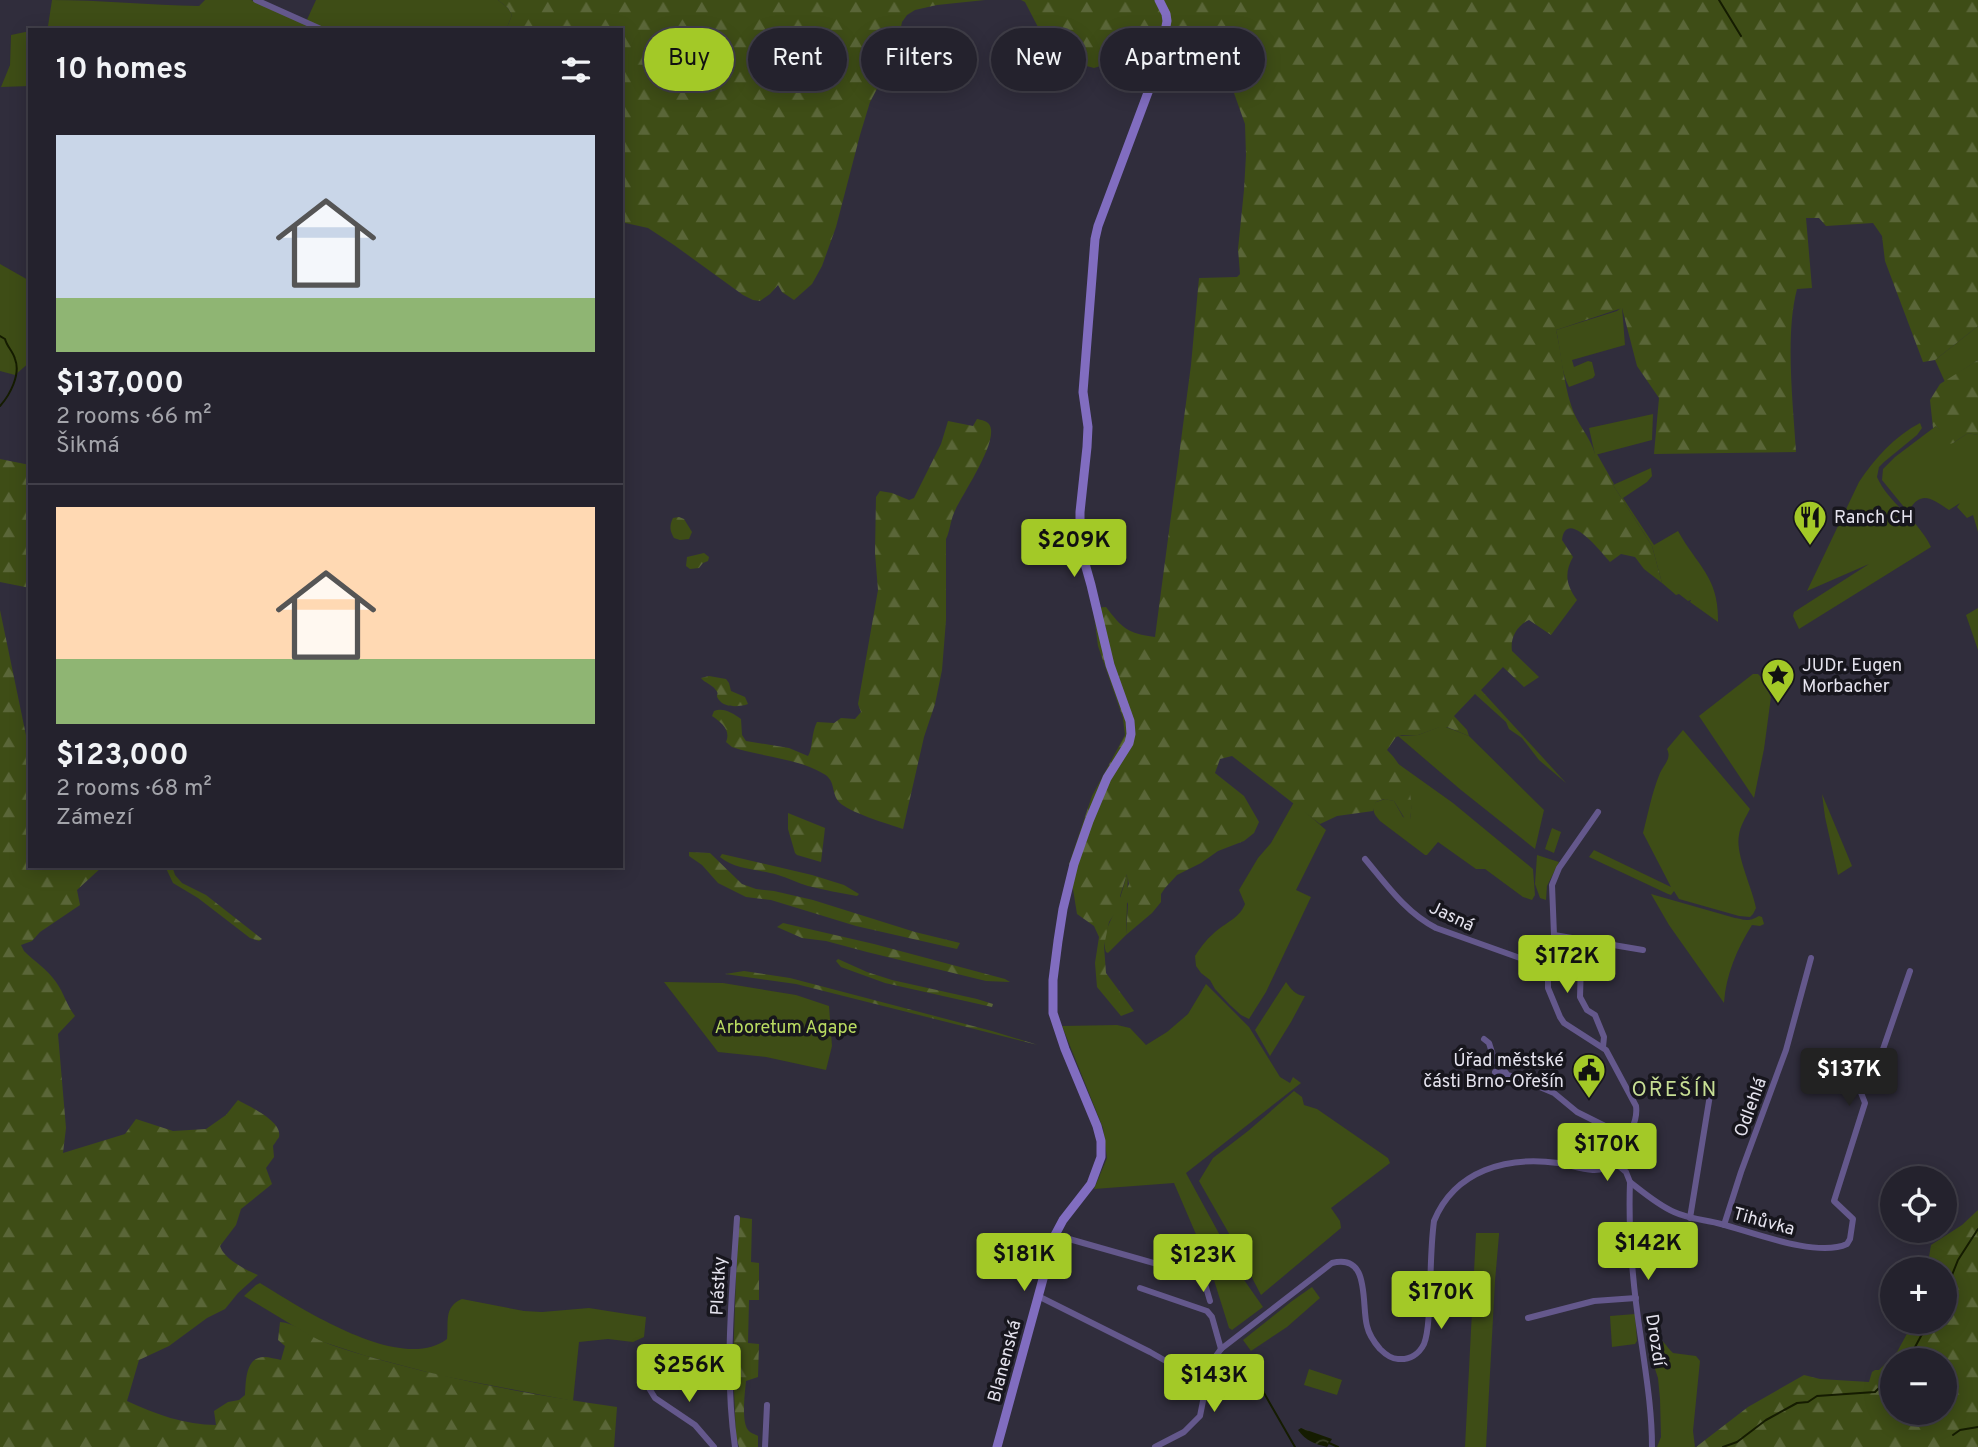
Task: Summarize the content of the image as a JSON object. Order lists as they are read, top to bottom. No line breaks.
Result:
{"streets":{"street":["Jasná","Odlehlá","Tihůvka","Plástky","Drozdí","Blanenská"]},"crossings":[["Odlehlá","Tihůvka"],["Tihůvka","Drozdí"]],"districts":["OŘEŠÍN"],"parks":["Arboretum Agape"],"places":{"restaurant":["Ranch CH"],"place":["JUDr. Eugen Morbacher"],"public building":["Úřad městské části Brno-Ořešín"]},"page":{"chip":["Buy","Rent","Filters","New","Apartment"],"heading":"10 homes","list":[{"name":"$137,000","note":"2 rooms · 66 m² · Šikmá"},{"name":"$123,000","note":"2 rooms · 68 m² · Zámezí"}],"price":["$209K","$172K","$137K","$170K","$142K","$181K","$123K","$170K","$256K","$143K"],"map_buttons":["+","−"]}}
